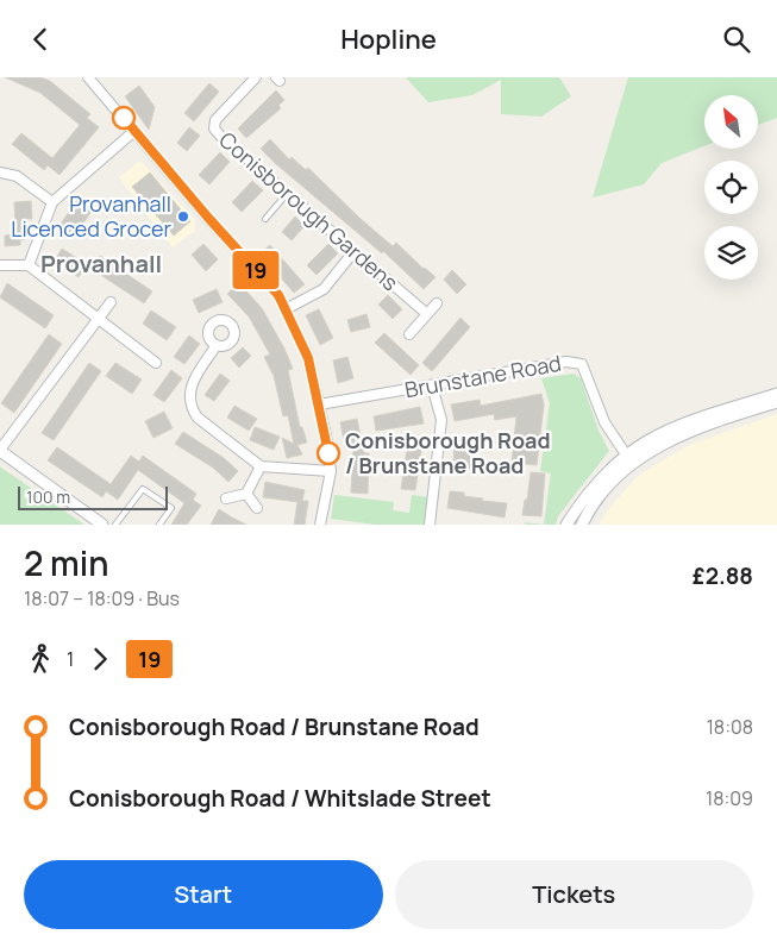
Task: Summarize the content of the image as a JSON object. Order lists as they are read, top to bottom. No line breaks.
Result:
{"streets":{"street":["Conisborough Gardens","Brunstane Road"]},"districts":["Provanhall"],"places":["Provanhall Licenced Grocer","Conisborough Road / Brunstane Road"],"lines":["bus line 19"],"scale_bar":"100 m","north":"top left","page":{"header":"Hopline","on_map":"19","scale":"100 m","heading":["2 min","18:07 – 18:09 · Bus","£2.88"],"legs":["1","19"],"list":[{"name":"Conisborough Road / Brunstane Road","value":"18:08"},{"name":"Conisborough Road / Whitslade Street","value":"18:09"}],"buttons":["Start","Tickets"]}}
